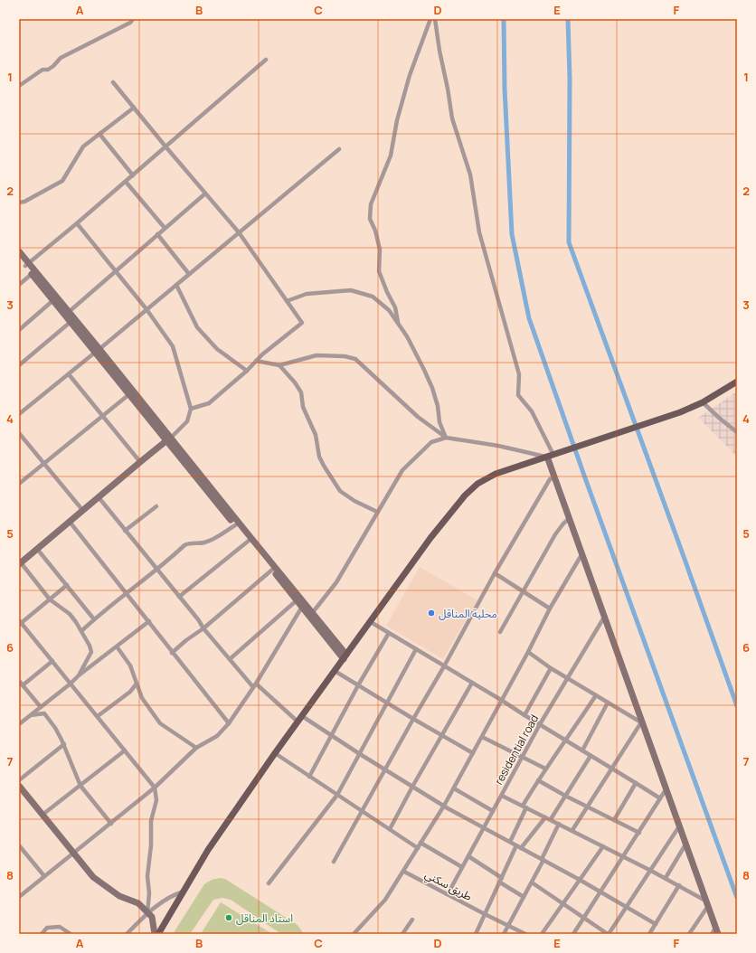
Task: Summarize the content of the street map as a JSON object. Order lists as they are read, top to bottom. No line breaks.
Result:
{"streets":{"street":["residential road","طريق سكني"]},"crossings":[["residential road","طريق سكني"]],"places":["محلية المناقل","استاد المناقل"],"grid":{"columns":["A","B","C","D","E","F"],"rows":["1","2","3","4","5","6","7","8"]}}
